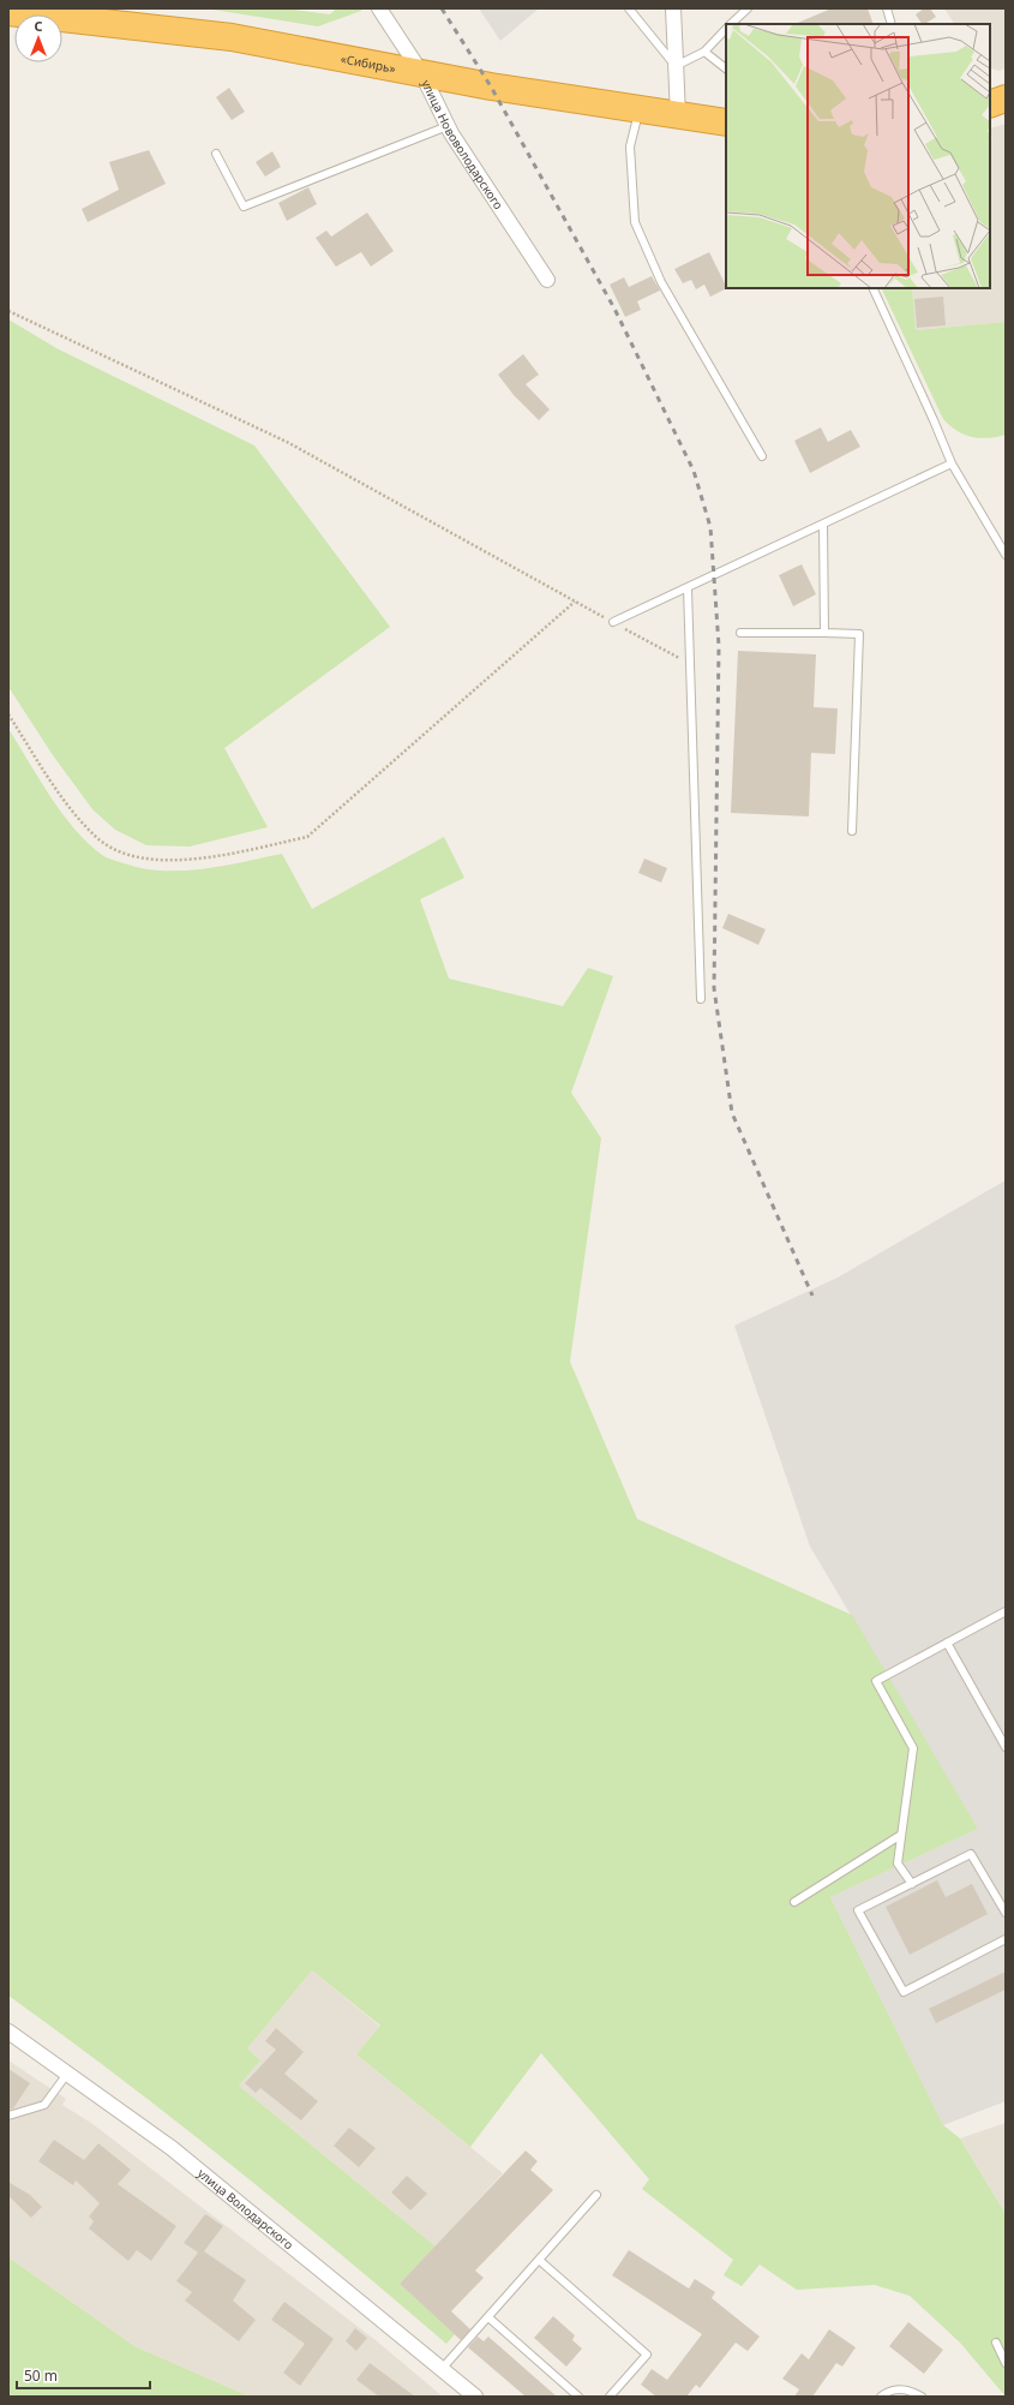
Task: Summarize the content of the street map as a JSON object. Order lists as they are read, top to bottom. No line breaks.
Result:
{"streets":{"highway":["«Сибирь»"],"street":["улица Нововолодарского","улица Володарского"]},"crossings":[["«Сибирь»","улица Нововолодарского"]],"scale_bar":"50 m","north":"top"}
